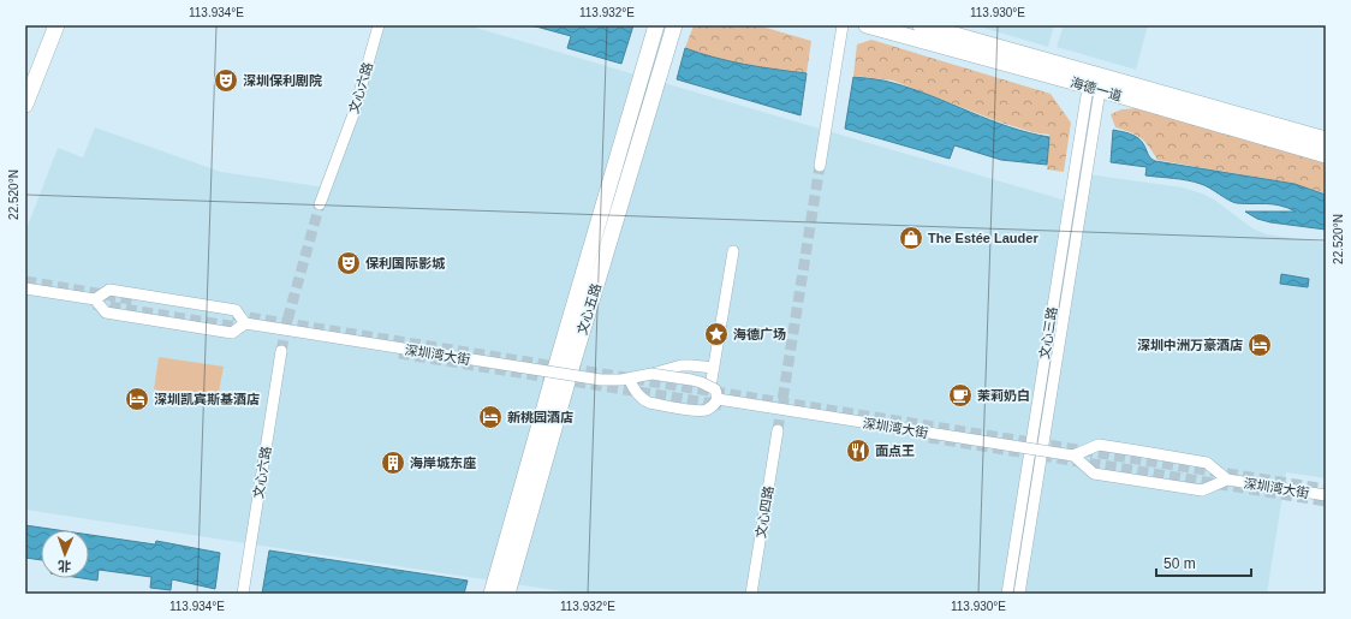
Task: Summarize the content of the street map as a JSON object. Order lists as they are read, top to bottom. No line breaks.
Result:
{"streets":{"street":["文心六路","海德一道","文心五路","文心三路","深圳湾大街","文心四路"]},"crossings":[["海德一道","文心三路"]],"places":{"theatre":["深圳保利剧院","保利国际影城"],"shop":["The Estée Lauder"],"place":["海德广场"],"hotel":["深圳中洲万豪酒店","深圳凯宾斯基酒店","新桃园酒店"],"cafe":["茉莉奶白"],"restaurant":["面点王"],"building":["海岸城东座"]},"scale_bar":"50 m","north":"bottom","coordinates":["113.934°E","113.932°E","113.930°E","22.520°N"]}
